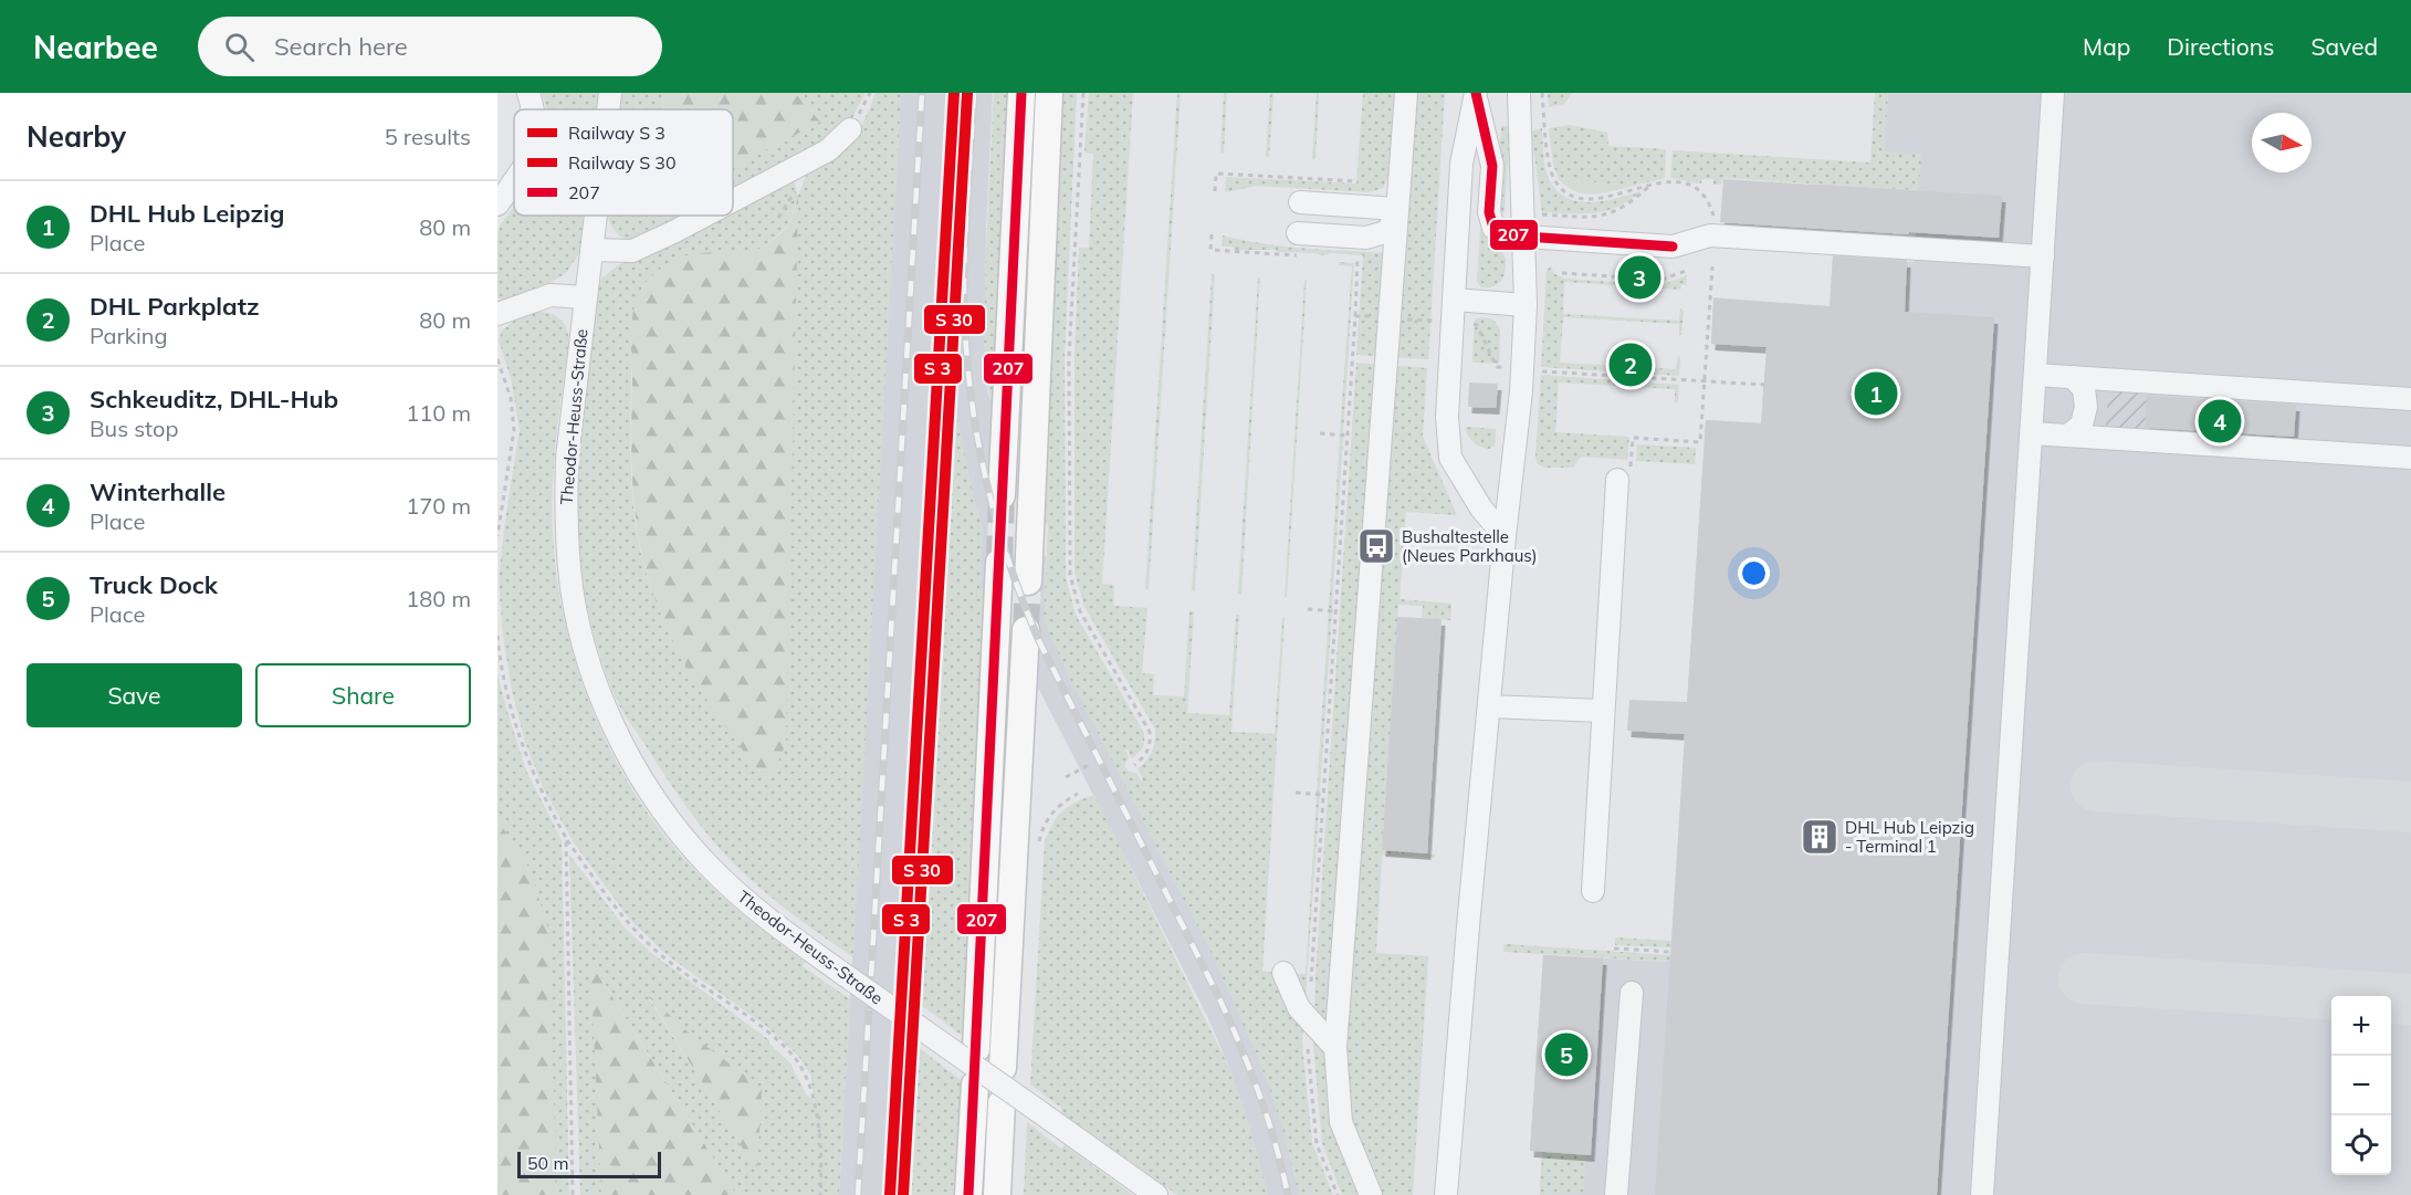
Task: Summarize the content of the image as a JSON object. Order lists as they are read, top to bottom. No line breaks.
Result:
{"streets":{"street":["Theodor-Heuss-Straße"]},"places":{"bus stop":["Bushaltestelle (Neues Parkhaus)"],"building":["DHL Hub Leipzig - Terminal 1"]},"lines":["transit line 207"],"legend":["Railway S 3","Railway S 30","207"],"scale_bar":"50 m","north":"right","page":{"header":"Nearbee","search":"Search here","nav":["Map","Directions","Saved"],"heading":["Nearby","5 results"],"list":[{"mark":"1","name":"DHL Hub Leipzig","note":"Place","value":"80 m"},{"mark":"2","name":"DHL Parkplatz","note":"Parking","value":"80 m"},{"mark":"3","name":"Schkeuditz, DHL-Hub","note":"Bus stop","value":"110 m"},{"mark":"4","name":"Winterhalle","note":"Place","value":"170 m"},{"mark":"5","name":"Truck Dock","note":"Place","value":"180 m"}],"pins":["3","2","1","4","5"],"buttons":["Save","Share"],"map_buttons":["+","−"],"scale":"50 m"}}
